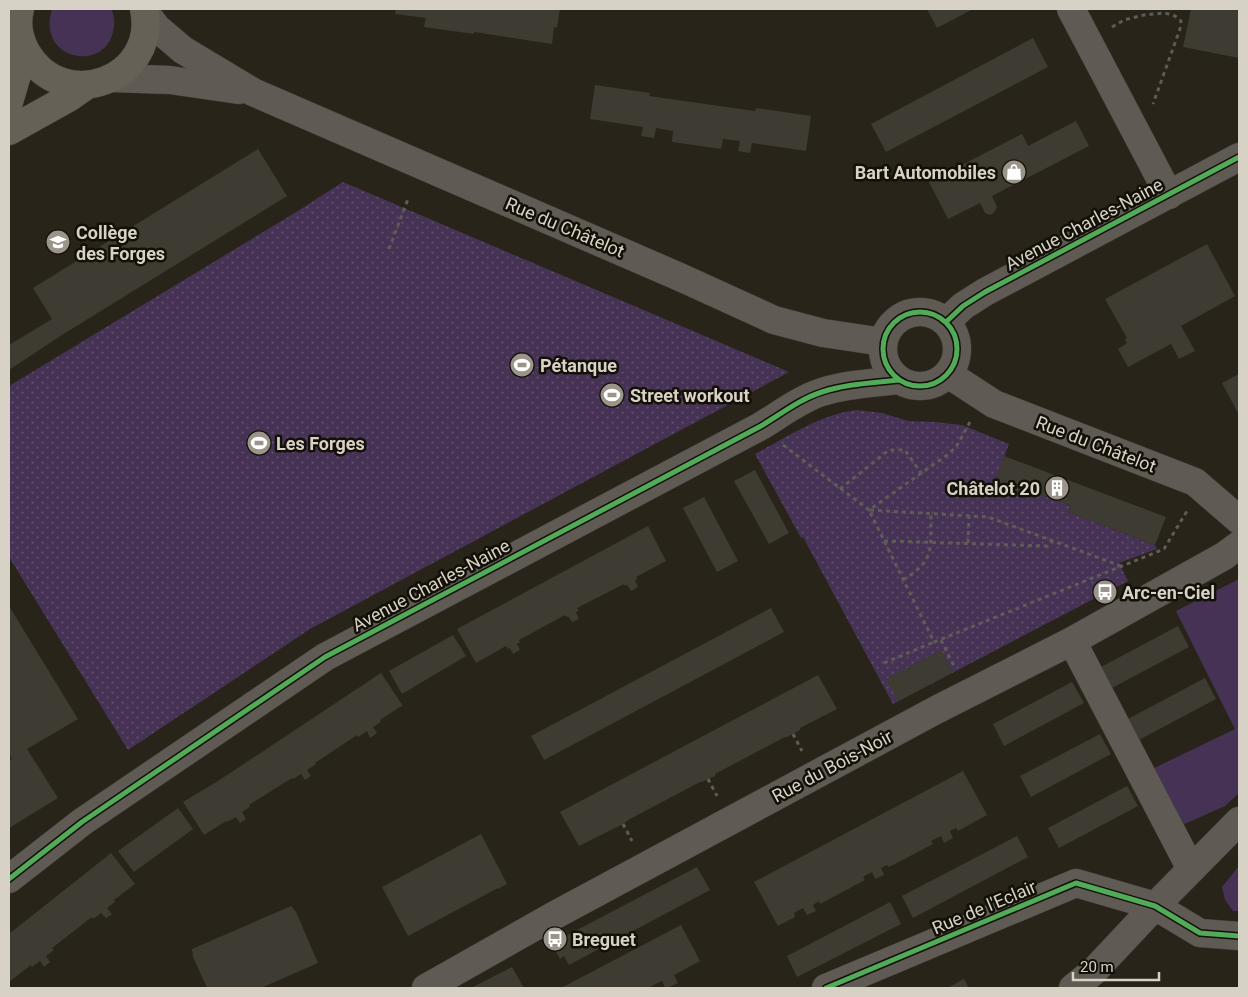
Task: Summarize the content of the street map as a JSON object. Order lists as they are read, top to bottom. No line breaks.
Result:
{"streets":{"street":["Avenue Charles-Naine","Rue du Châtelot","Rue du Bois-Noir","Rue de l'Eclair"]},"crossings":[["Avenue Charles-Naine","Rue du Châtelot"]],"places":{"shop":["Bart Automobiles"],"school or university":["Collège des Forges"],"sports":["Pétanque","Street workout","Les Forges"],"building":["Châtelot 20"],"bus stop":["Arc-en-Ciel","Breguet"]},"scale_bar":"20 m"}
